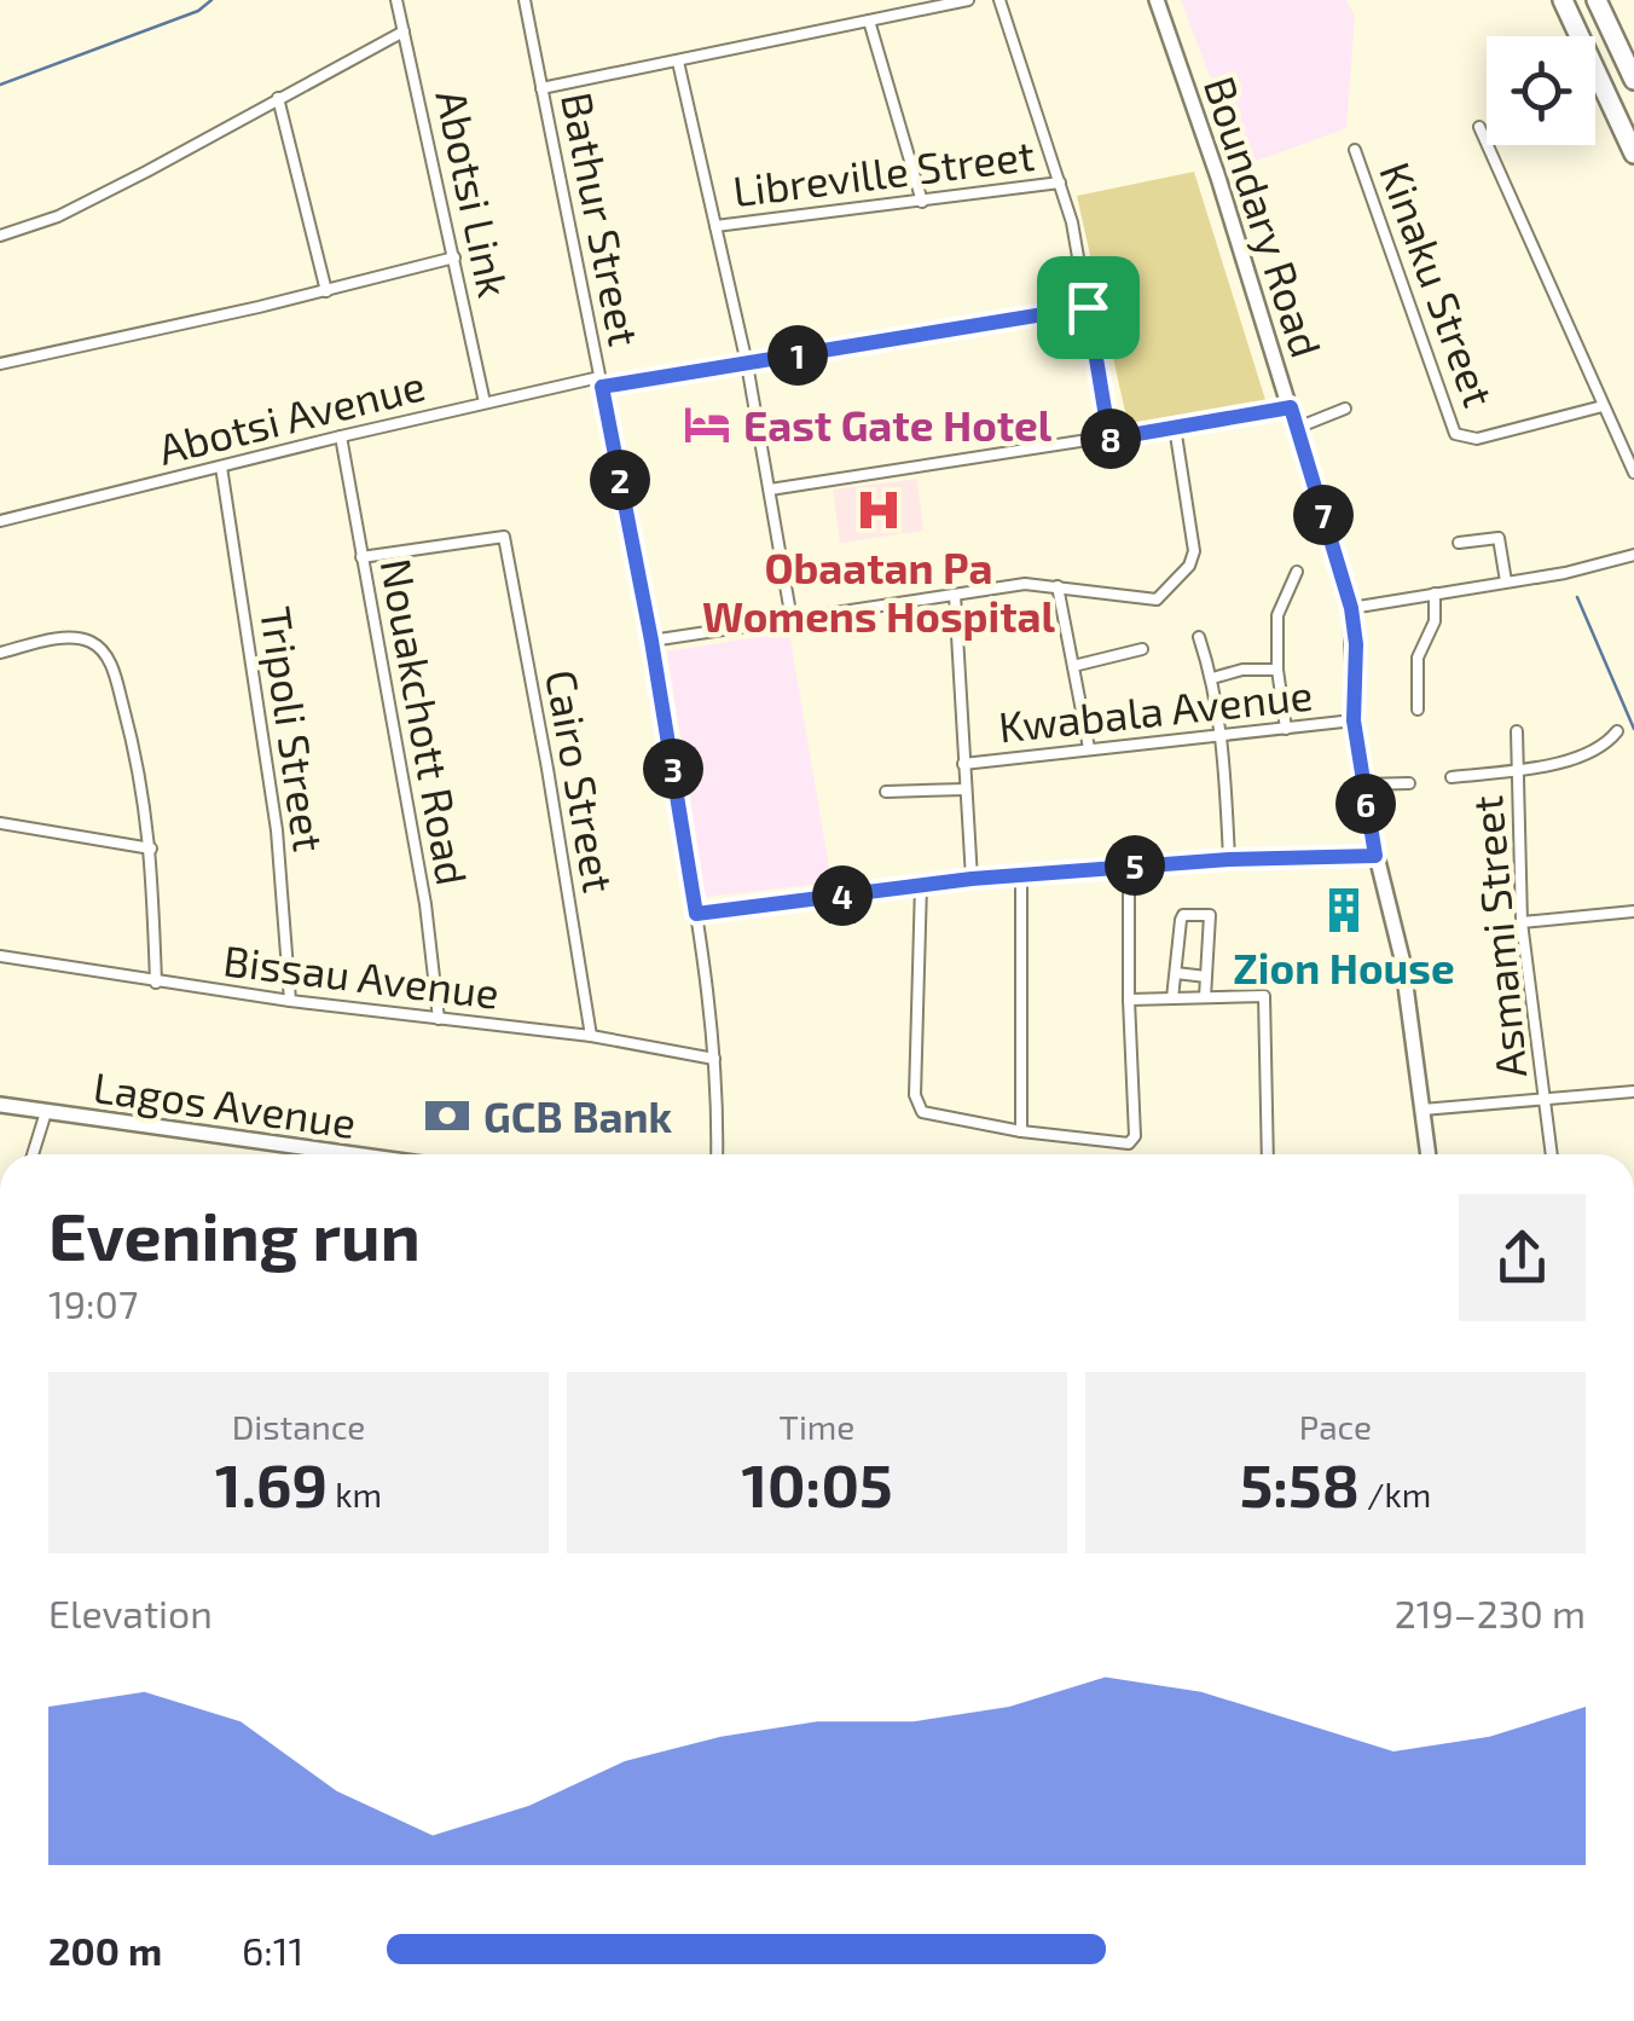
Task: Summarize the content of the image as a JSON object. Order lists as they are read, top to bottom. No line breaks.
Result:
{"streets":{"main road":["Boundary Road","Lagos Avenue"],"street":["Libreville Street","Abotsi Link","Bathur Street","Kinaku Street","Abotsi Avenue","Kwabala Avenue","Nouakchott Road","Tripoli Street","Cairo Street","Asmami Street","Bissau Avenue"]},"crossings":[["Abotsi Link","Abotsi Avenue"],["Boundary Road","Kwabala Avenue"],["Bathur Street","Abotsi Avenue"],["Bathur Street","Bissau Avenue"],["Abotsi Avenue","Nouakchott Road"],["Abotsi Avenue","Tripoli Street"],["Nouakchott Road","Cairo Street"],["Nouakchott Road","Bissau Avenue"],["Tripoli Street","Bissau Avenue"],["Cairo Street","Bissau Avenue"]],"places":{"hotel":["East Gate Hotel"],"hospital":["Obaatan Pa Womens Hospital"],"building":["Zion House"],"bank":["GCB Bank"]},"page":{"pins":["1","8","2","7","3","6","5","4"],"heading":["Evening run","19:07"],"stats":[["Distance","1.69 km"],["Time","10:05"],["Pace","5:58 /km"]],"chart":["Elevation","219–230 m"],"list":[{"name":"200 m","note":"6:11"}]}}
